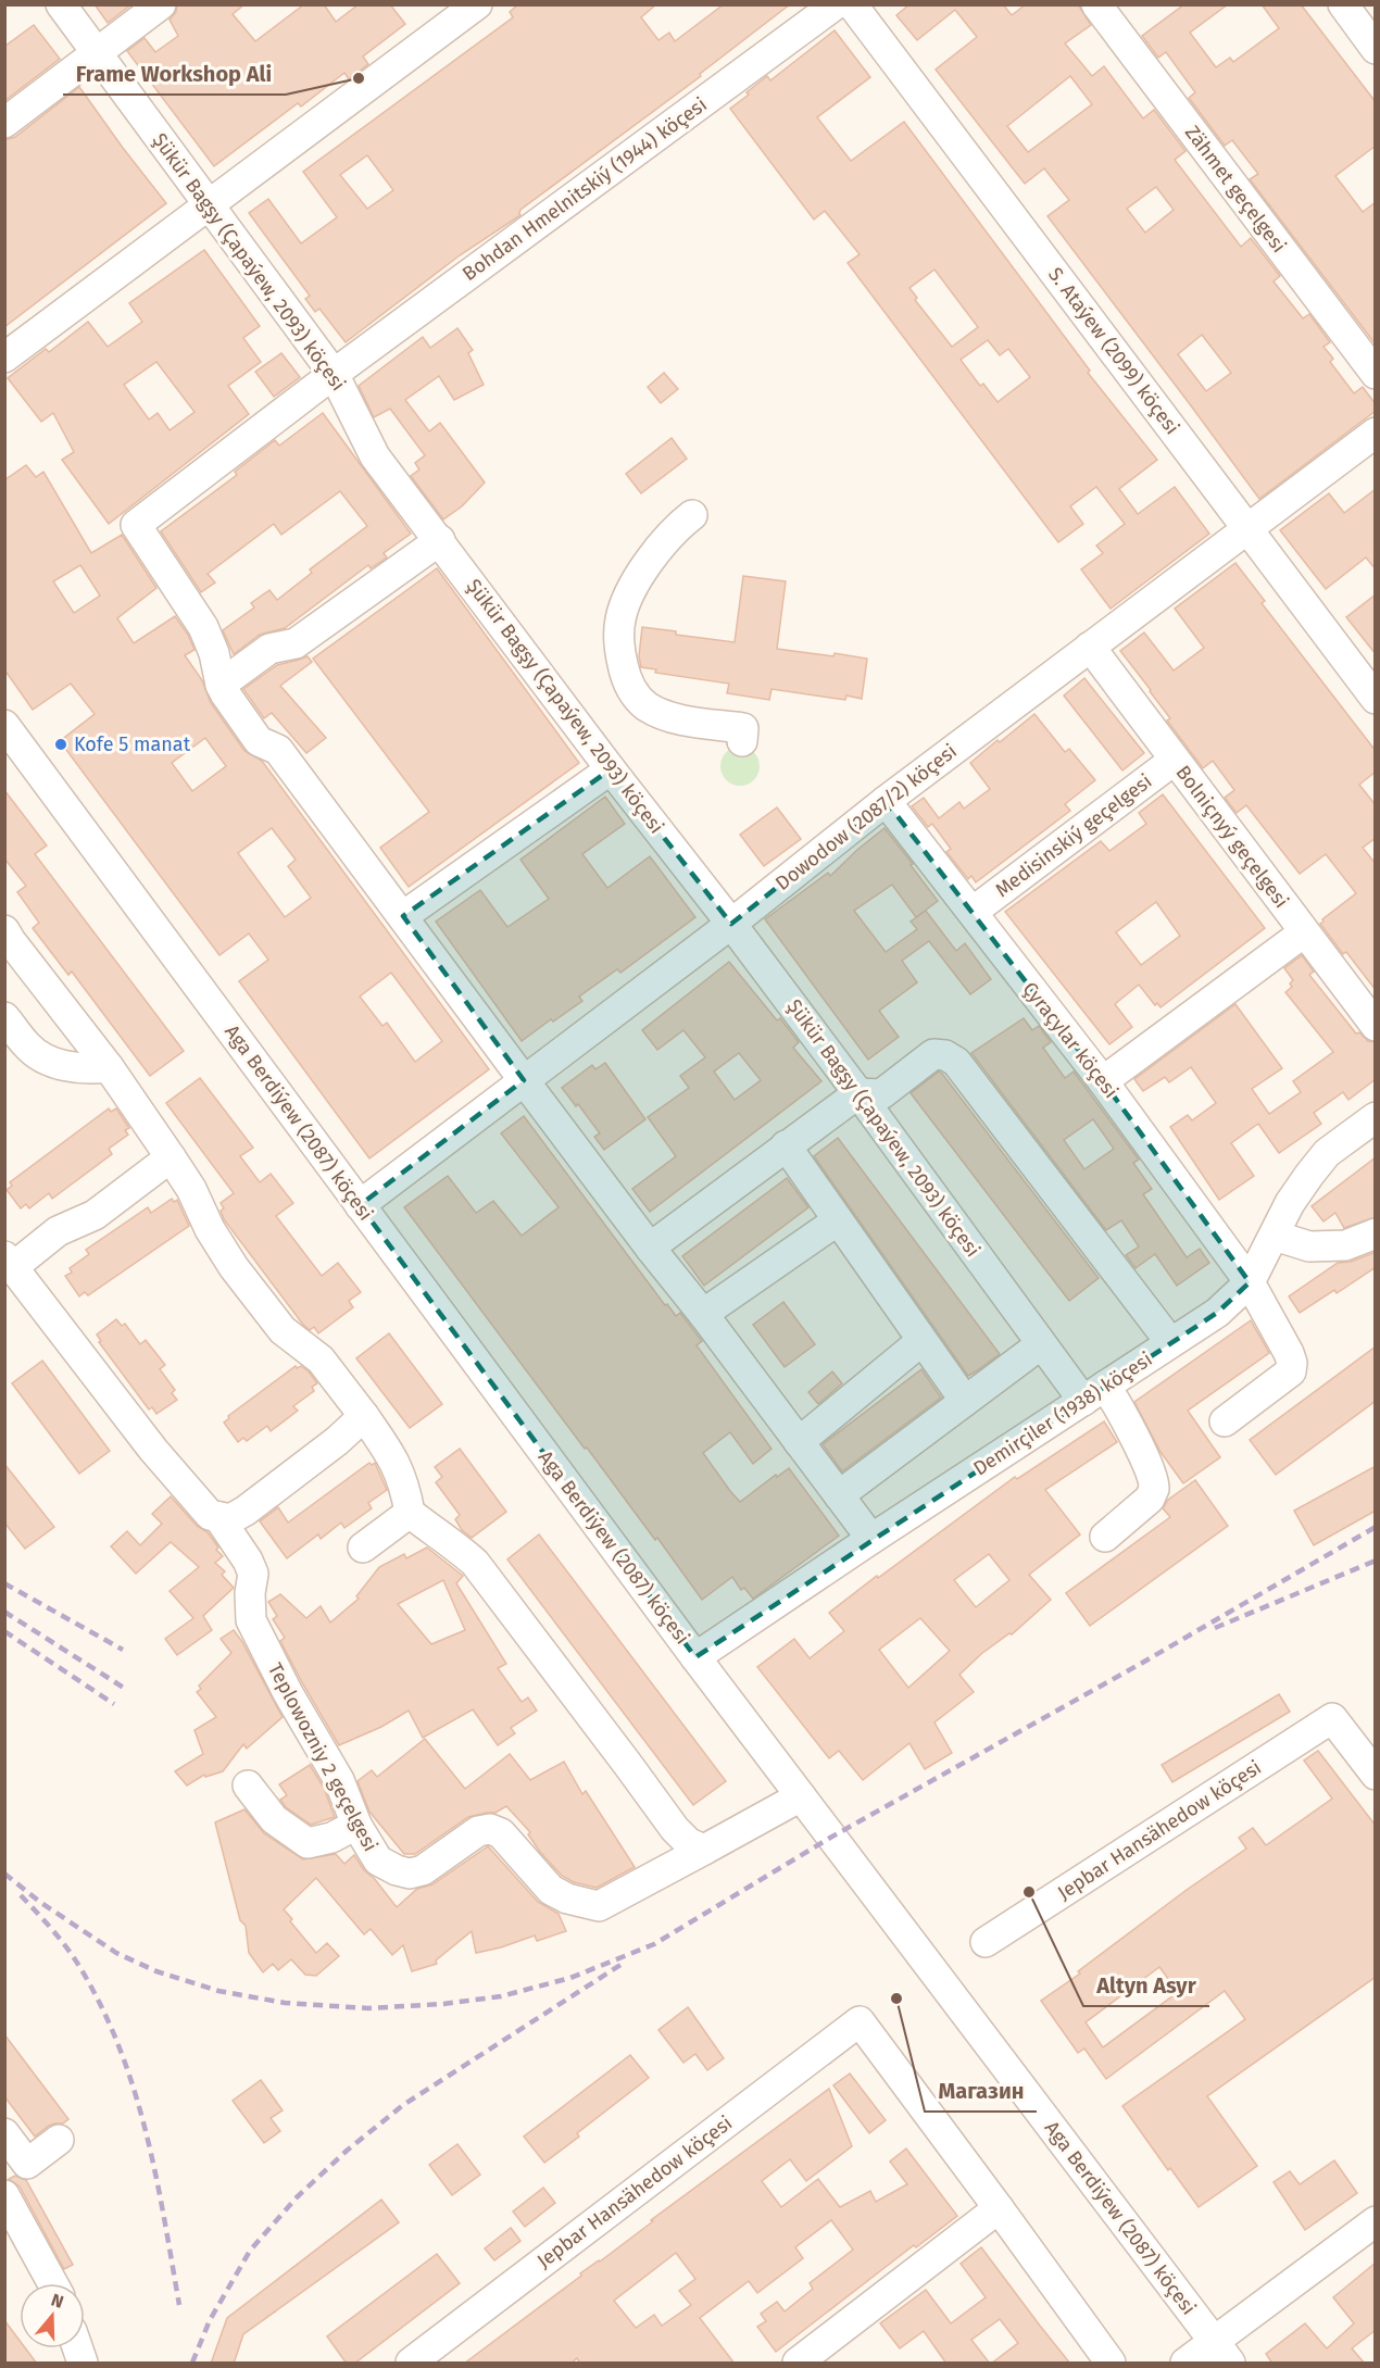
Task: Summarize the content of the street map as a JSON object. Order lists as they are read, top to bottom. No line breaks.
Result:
{"streets":{"street":["Bohdan Hmelnitskiý (1944) köçesi","Zähmet geçelgesi","Şükür Bagşy (Çapaýew, 2093) köçesi","S. Ataýew (2099) köçesi","Dowodow (2087/2) köçesi","Medisinskiý geçelgesi","Bolniçnyý geçelgesi","Çyraçylar köçesi","Aga Berdiýew (2087) köçesi","Demirçiler (1938) köçesi","Teplowozniy 2 geçelgesi","Jepbar Hansähedow köçesi"]},"crossings":[["Bohdan Hmelnitskiý (1944) köçesi","Şükür Bagşy (Çapaýew, 2093) köçesi"],["Şükür Bagşy (Çapaýew, 2093) köçesi","Dowodow (2087/2) köçesi"],["Şükür Bagşy (Çapaýew, 2093) köçesi","Demirçiler (1938) köçesi"],["S. Ataýew (2099) köçesi","Dowodow (2087/2) köçesi"],["Dowodow (2087/2) köçesi","Bolniçnyý geçelgesi"],["Dowodow (2087/2) köçesi","Çyraçylar köçesi"],["Dowodow (2087/2) köçesi","Aga Berdiýew (2087) köçesi"],["Medisinskiý geçelgesi","Bolniçnyý geçelgesi"],["Medisinskiý geçelgesi","Çyraçylar köçesi"],["Çyraçylar köçesi","Demirçiler (1938) köçesi"],["Aga Berdiýew (2087) köçesi","Demirçiler (1938) köçesi"]],"places":["Frame Workshop Ali","Kofe 5 manat","Altyn Asyr","Магазин"],"north":"top"}
